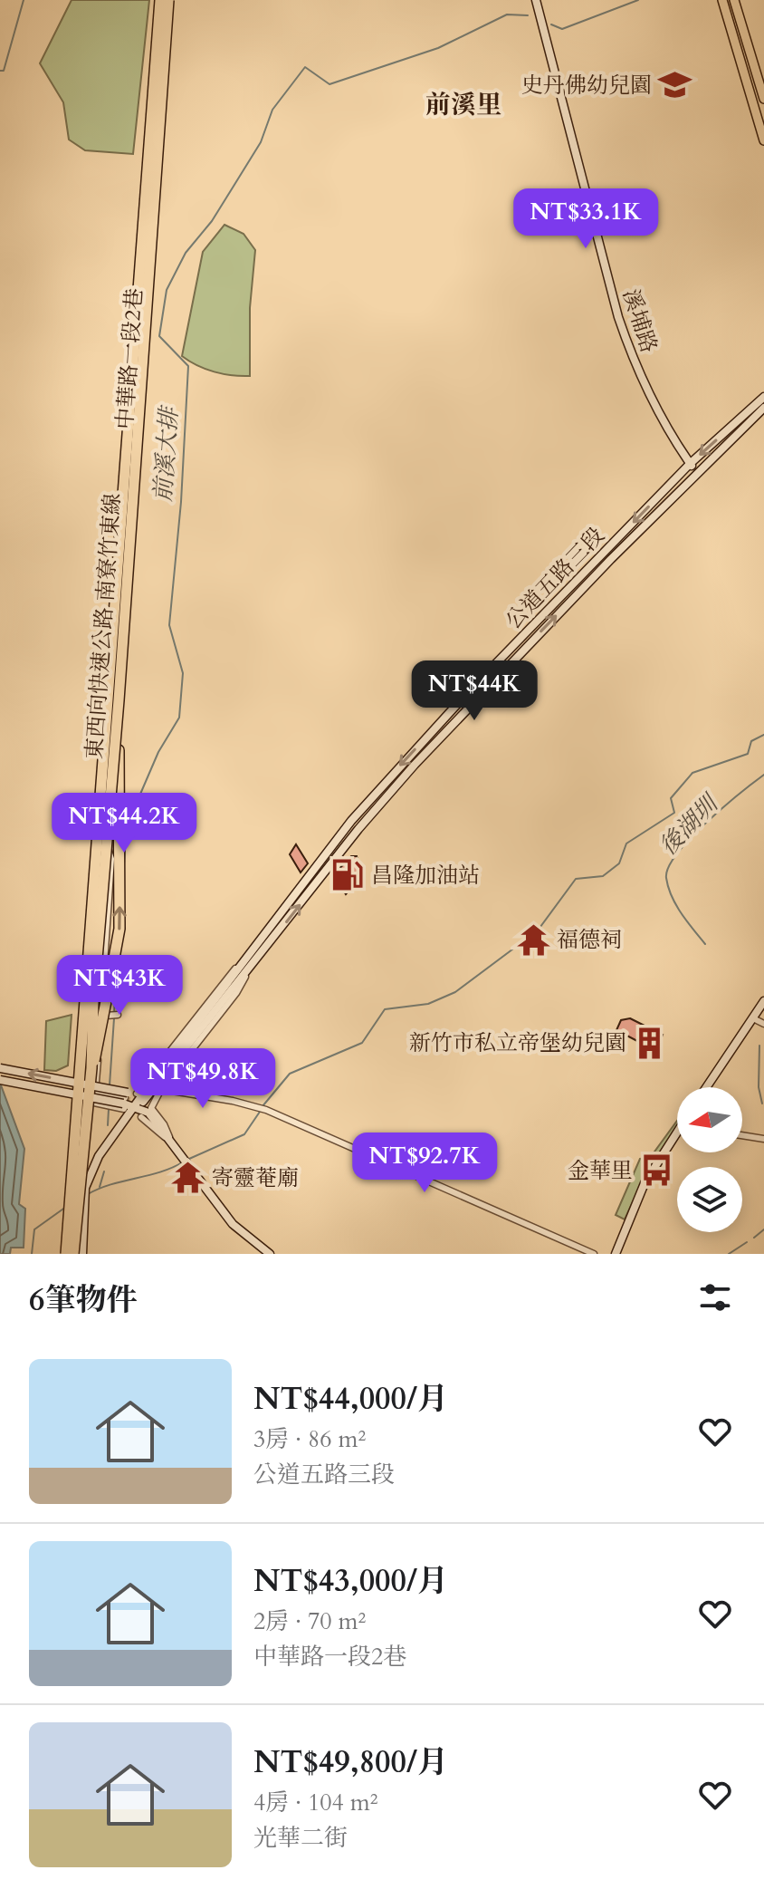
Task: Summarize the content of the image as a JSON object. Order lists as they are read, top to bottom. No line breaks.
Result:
{"streets":{"highway":["東西向快速公路 南寮竹東線"],"street":["溪埔路","中華路一段2巷","公道五路三段"]},"crossings":[["溪埔路","公道五路三段"],["中華路一段2巷","東西向快速公路 南寮竹東線"]],"districts":["前溪里"],"water":["前溪大排","後湖圳"],"places":{"school or university":["史丹佛幼兒園"],"fuel station":["昌隆加油站"],"temple":["福德祠","寄靈菴廟"],"building":["新竹市私立帝堡幼兒園"],"bus stop":["金華里"]},"north":"left","page":{"price":["NT$33.1K","NT$44K","NT$44.2K","NT$43K","NT$49.8K","NT$92.7K"],"heading":"6筆物件","list":[{"name":"NT$44,000/月","note":"3房 · 86 m² · 公道五路三段"},{"name":"NT$43,000/月","note":"2房 · 70 m² · 中華路一段2巷"},{"name":"NT$49,800/月","note":"4房 · 104 m² · 光華二街"}]}}
